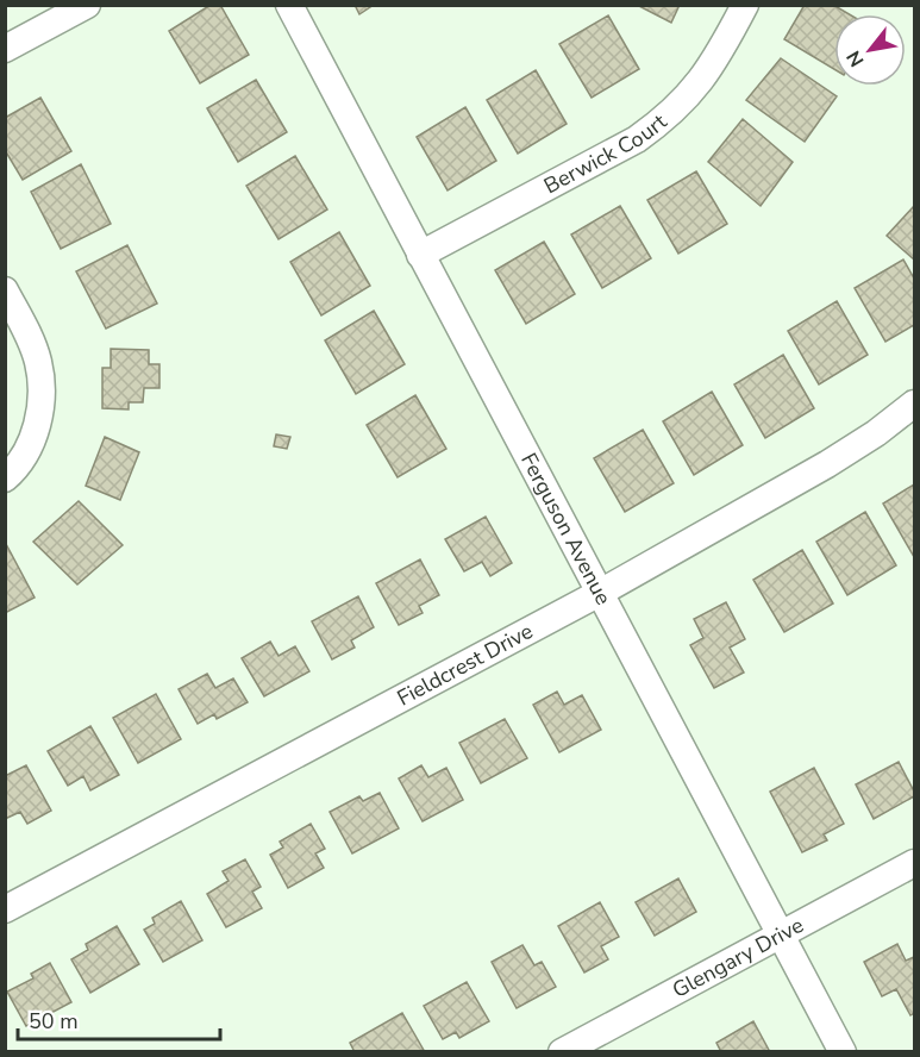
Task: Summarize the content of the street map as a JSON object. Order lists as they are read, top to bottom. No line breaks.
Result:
{"streets":{"street":["Berwick Court","Ferguson Avenue","Fieldcrest Drive","Glengary Drive"]},"crossings":[["Berwick Court","Ferguson Avenue"],["Ferguson Avenue","Fieldcrest Drive"],["Ferguson Avenue","Glengary Drive"]],"scale_bar":"50 m","north":"bottom left"}
